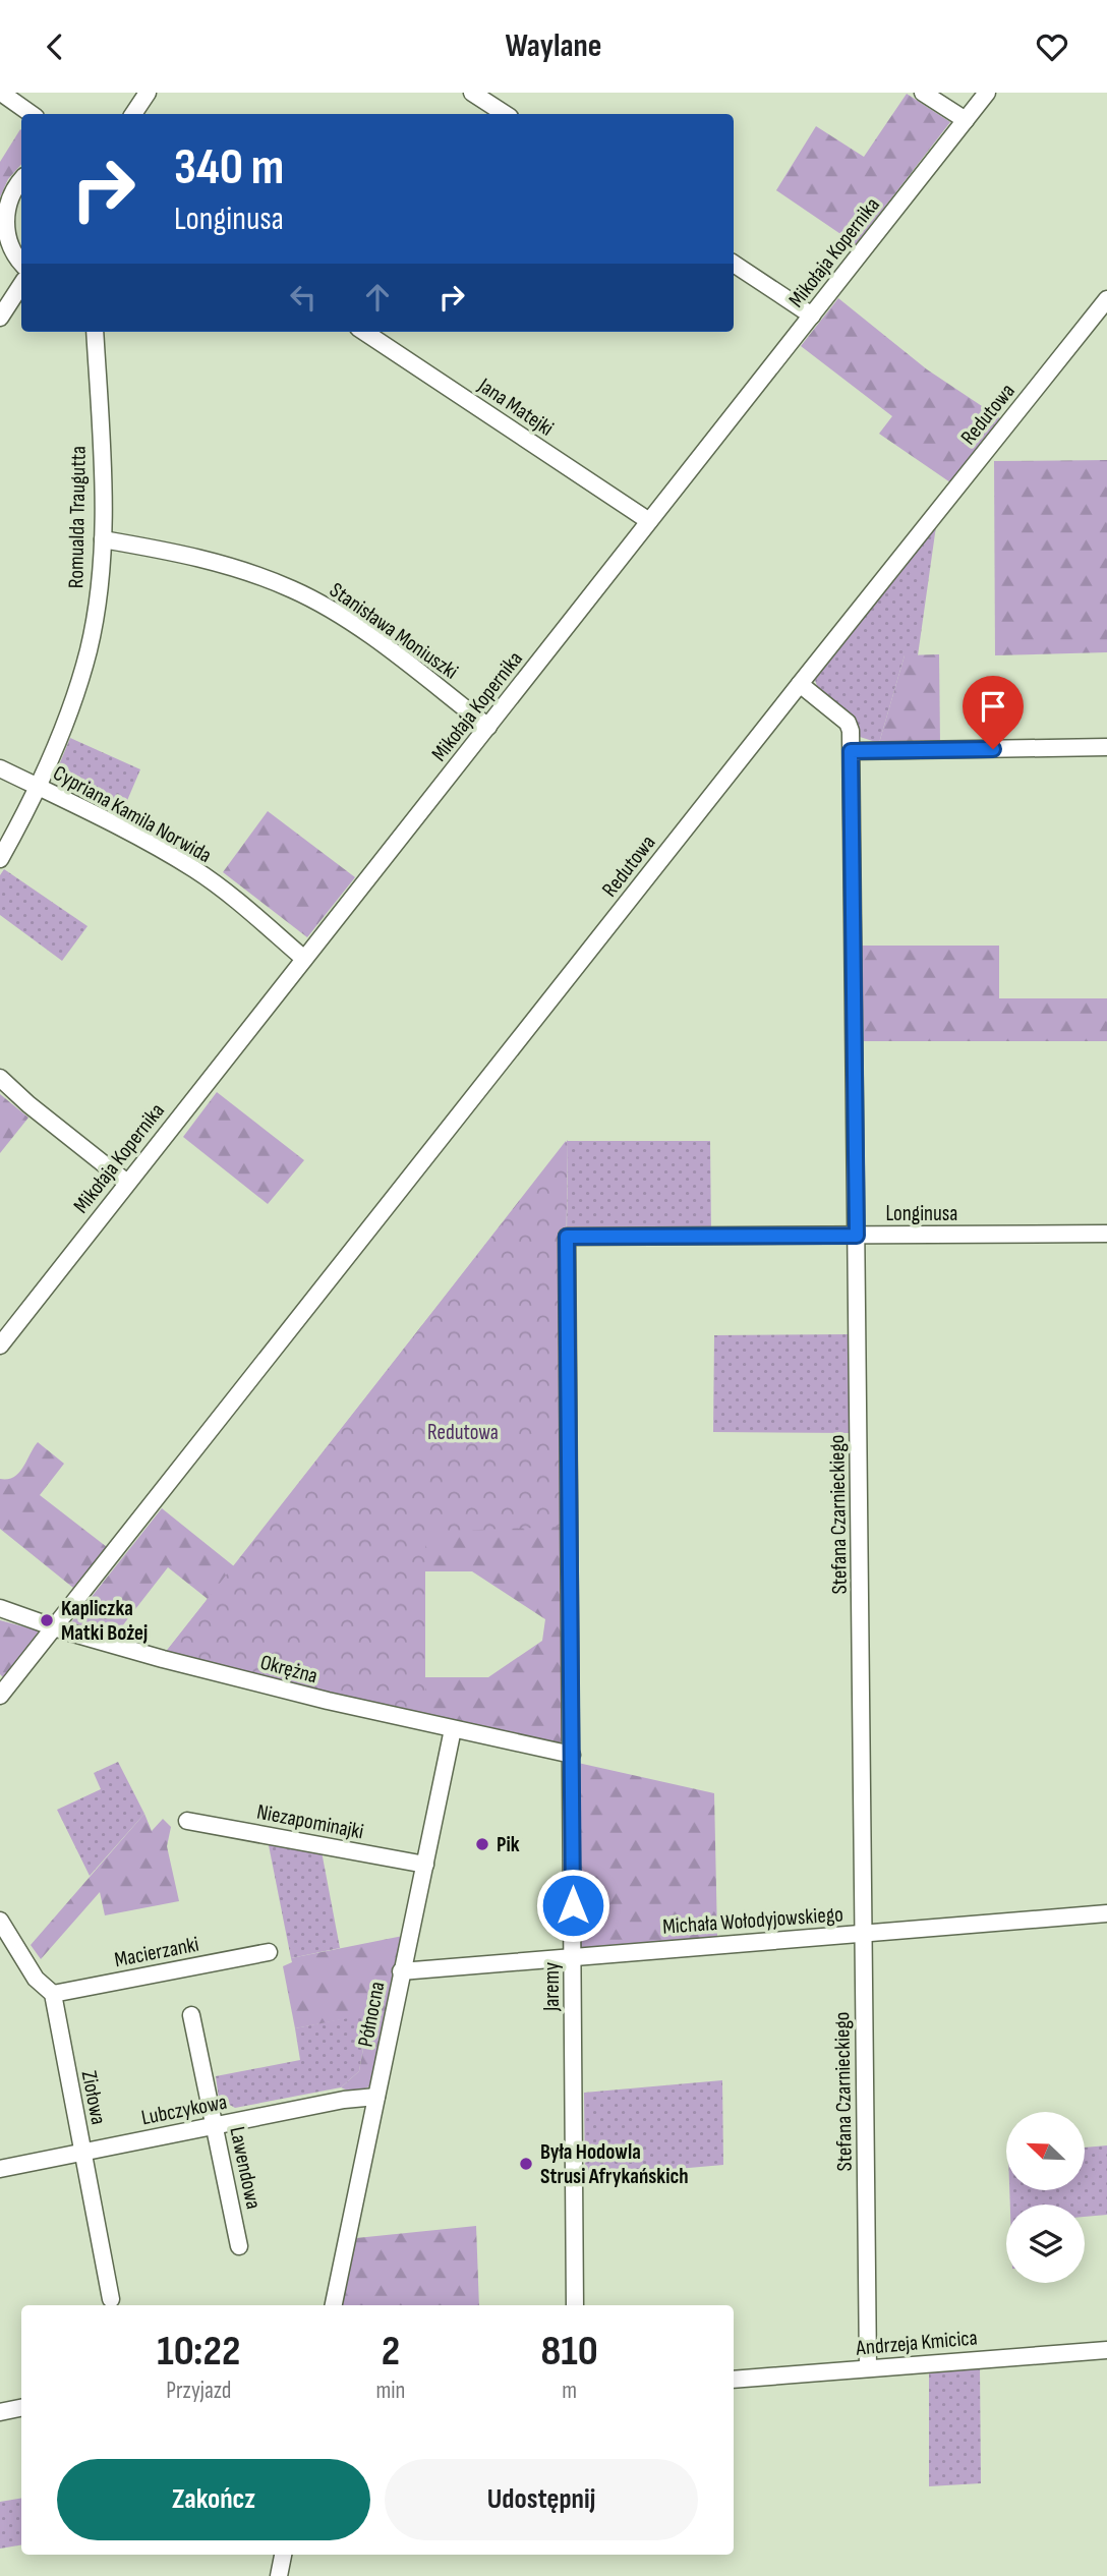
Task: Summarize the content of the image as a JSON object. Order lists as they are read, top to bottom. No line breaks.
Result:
{"streets":{"street":["Mikołaja Kopernika","Jana Matejki","Redutowa","Romualda Traugutta","Stanisława Moniuszki","Cypriana Kamila Norwida","Longinusa","Stefana Czarnieckiego","Okrężna","Niezapominajki","Michała Wołodyjowskiego","Macierzanki","Jaremy","Północna","Ziołowa","Lubczykowa","Lawendowa","Andrzeja Kmicica"]},"crossings":[["Mikołaja Kopernika","Jana Matejki"],["Mikołaja Kopernika","Stanisława Moniuszki"],["Mikołaja Kopernika","Cypriana Kamila Norwida"],["Redutowa","Stefana Czarnieckiego"],["Redutowa","Okrężna"],["Romualda Traugutta","Stanisława Moniuszki"],["Romualda Traugutta","Cypriana Kamila Norwida"],["Longinusa","Stefana Czarnieckiego"],["Longinusa","Jaremy"],["Stefana Czarnieckiego","Michała Wołodyjowskiego"],["Stefana Czarnieckiego","Andrzeja Kmicica"],["Okrężna","Jaremy"],["Okrężna","Północna"],["Niezapominajki","Północna"],["Michała Wołodyjowskiego","Jaremy"],["Michała Wołodyjowskiego","Północna"],["Macierzanki","Ziołowa"],["Północna","Lubczykowa"],["Ziołowa","Lubczykowa"],["Lubczykowa","Lawendowa"]],"parks":["Redutowa"],"places":["Kapliczka Matki Bożej","Pik","Była Hodowla Strusi Afrykańskich"],"north":"top left","page":{"header":"Waylane","turn":["340 m","Longinusa"],"eta":["10:22","Przyjazd","2","min","810","m"],"buttons":["Zakończ","Udostępnij"]}}
